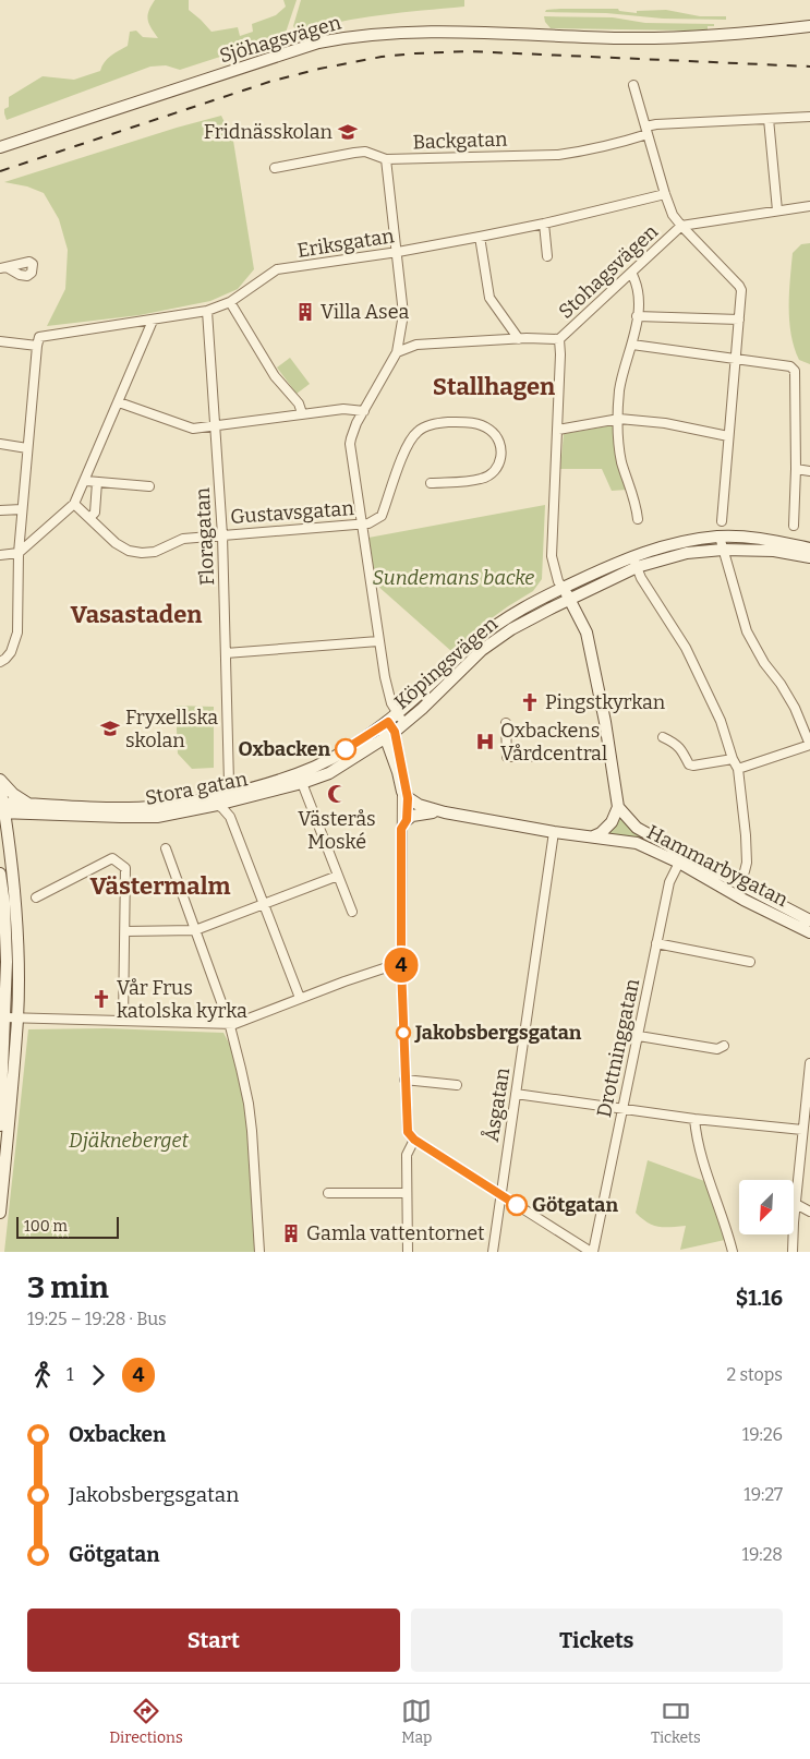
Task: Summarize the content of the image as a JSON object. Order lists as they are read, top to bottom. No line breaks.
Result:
{"streets":{"main road":["Sjöhagsvägen","Köpingsvägen","Stora gatan","Hammarbygatan"],"street":["Backgatan","Eriksgatan","Stohagsvägen","Gustavsgatan","Floragatan","Drottninggatan","Åsgatan"]},"crossings":[["Eriksgatan","Floragatan"],["Gustavsgatan","Floragatan"],["Floragatan","Stora gatan"],["Köpingsvägen","Stora gatan"],["Hammarbygatan","Drottninggatan"],["Hammarbygatan","Åsgatan"]],"districts":["Stallhagen","Vasastaden","Västermalm"],"parks":["Sundemans backe","Djäkneberget"],"places":{"school or university":["Fridnässkolan","Fryxellska skolan"],"building":["Villa Asea","Gamla vattentornet"],"church":["Pingstkyrkan","Vår Frus katolska kyrka"],"hospital":["Oxbackens Vårdcentral"],"other":["Oxbacken","Jakobsbergsgatan","Götgatan"],"mosque":["Västerås Moské"]},"lines":["bus line 4"],"scale_bar":"100 m","north":"bottom left","page":{"on_map":"4","scale":"100 m","heading":["3 min","19:25 – 19:28 · Bus","$1.16"],"legs":["1","4","2 stops"],"list":[{"name":"Oxbacken","value":"19:26"},{"name":"Jakobsbergsgatan","value":"19:27"},{"name":"Götgatan","value":"19:28"}],"buttons":["Start","Tickets"],"tabs":["Directions","Map","Tickets"]}}
